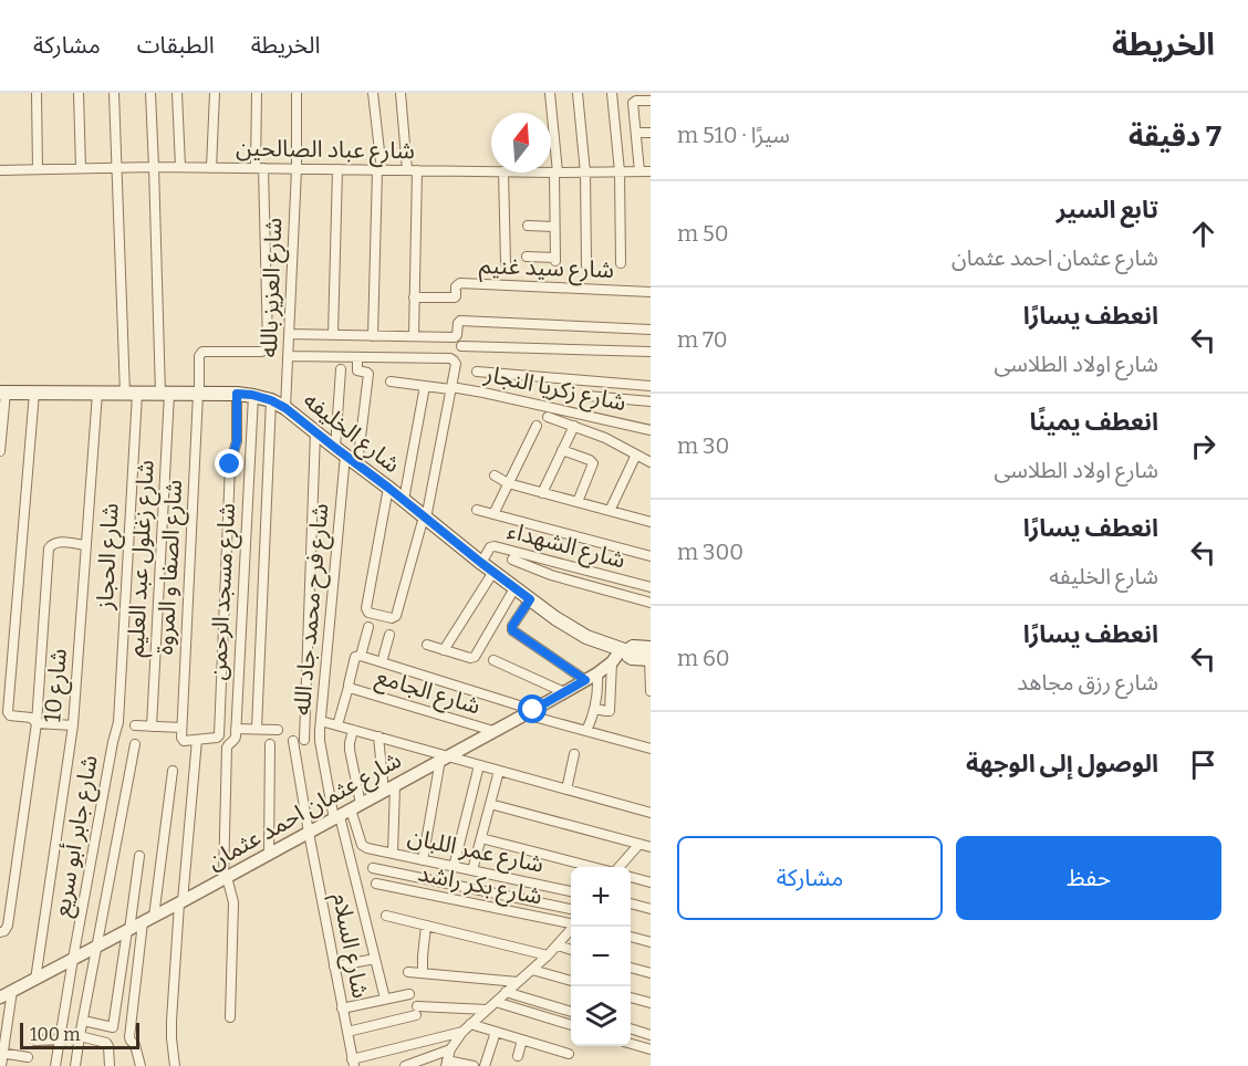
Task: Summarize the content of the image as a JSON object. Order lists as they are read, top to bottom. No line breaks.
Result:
{"streets":{"main road":["شارع الخليفه"],"street":["شارع عباد الصالحين","شارع سيد غنيم","شارع العزيز بالله","شارع زكريا النجار","شارع الشهداء","شارع الحجاز","شارع زغلول عبد العليم","شارع الصفا و المروة","شارع مسجد الرحمن","شارع فرح محمد جاد الله","شارع 10","شارع الجامع","شارع عثمان احمد عثمان","شارع جابر أبو سريع","شارع عمر اللبان","شارع بكر راشد","شارع السلام"]},"crossings":[["شارع عباد الصالحين","شارع العزيز بالله"],["شارع عباد الصالحين","شارع الحجاز"],["شارع عباد الصالحين","شارع زغلول عبد العليم"],["شارع عباد الصالحين","شارع الصفا و المروة"],["شارع العزيز بالله","شارع الخليفه"],["شارع الخليفه","شارع الشهداء"],["شارع الخليفه","شارع الحجاز"],["شارع الخليفه","شارع زغلول عبد العليم"],["شارع الخليفه","شارع الصفا و المروة"],["شارع الخليفه","شارع مسجد الرحمن"],["شارع الخليفه","شارع فرح محمد جاد الله"],["شارع الخليفه","شارع 10"],["شارع الخليفه","شارع عثمان احمد عثمان"],["شارع الخليفه","شارع السلام"],["شارع الحجاز","شارع جابر أبو سريع"],["شارع مسجد الرحمن","شارع عثمان احمد عثمان"],["شارع فرح محمد جاد الله","شارع عثمان احمد عثمان"],["شارع 10","شارع عثمان احمد عثمان"],["شارع الجامع","شارع عثمان احمد عثمان"],["شارع عثمان احمد عثمان","شارع جابر أبو سريع"],["شارع عثمان احمد عثمان","شارع عمر اللبان"],["شارع عثمان احمد عثمان","شارع السلام"]],"scale_bar":"100 m","north":"top","page":{"header":"الخريطة","nav":["الخريطة","الطبقات","مشاركة"],"heading":["7 دقيقة","سيرًا · 510 m"],"list":[["تابع السير","شارع عثمان احمد عثمان","50 m"],["انعطف يسارًا","شارع اولاد الطلاسى","70 m"],["انعطف يمينًا","شارع اولاد الطلاسى","30 m"],["انعطف يسارًا","شارع الخليفه","300 m"],["انعطف يسارًا","شارع رزق مجاهد","60 m"],"الوصول إلى الوجهة"],"buttons":["حفظ","مشاركة"],"map_buttons":["+","−"],"scale":"100 m"}}
